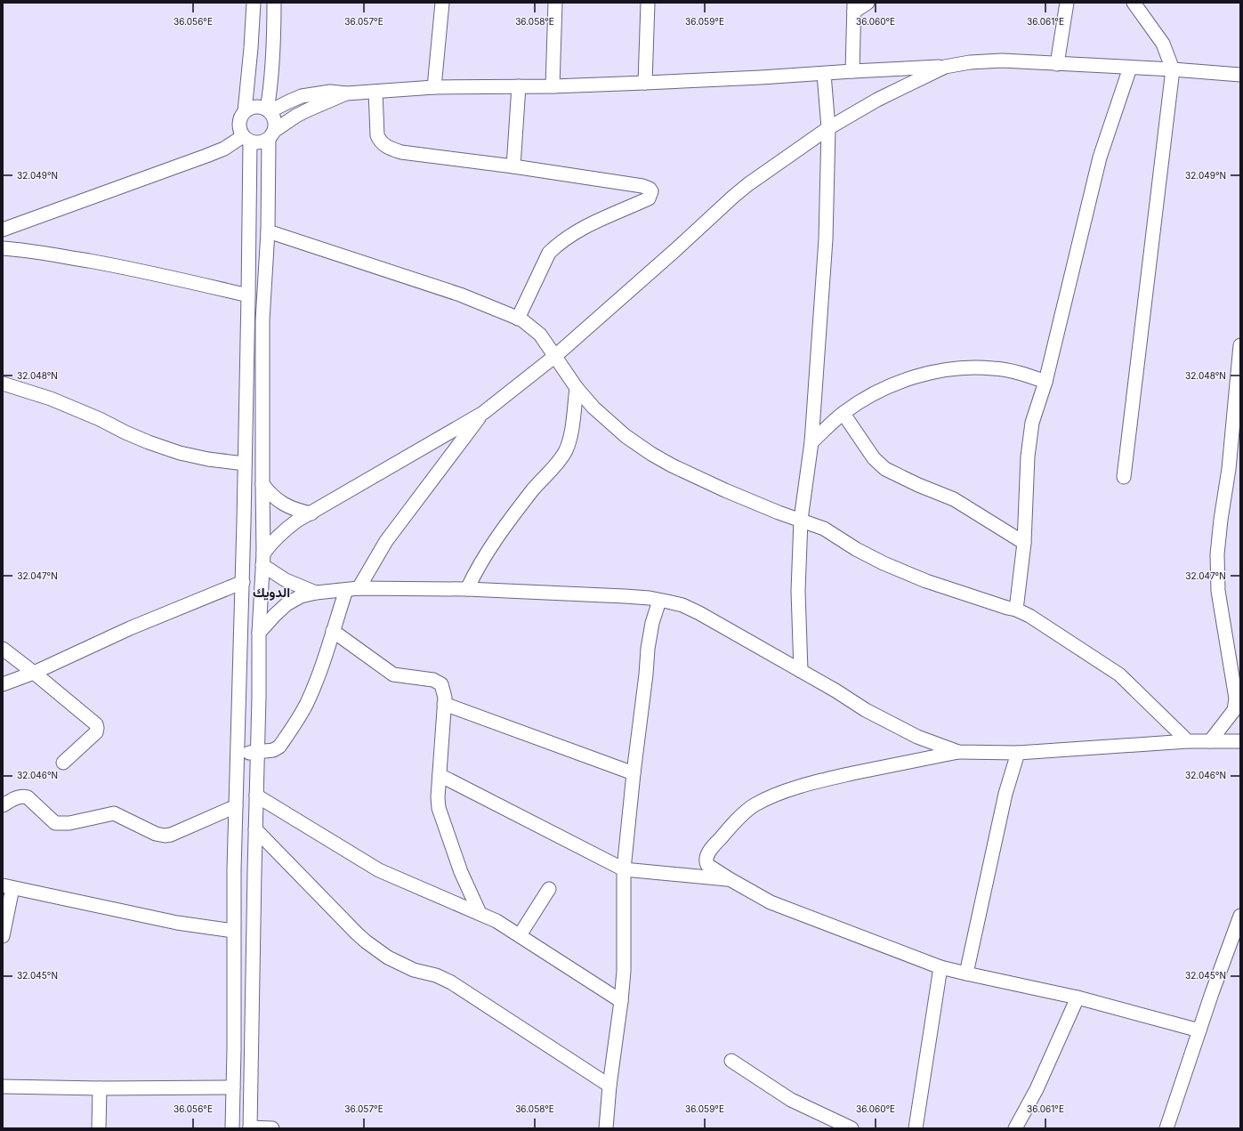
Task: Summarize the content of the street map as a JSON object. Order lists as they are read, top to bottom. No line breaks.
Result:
{"districts":["الدويك"],"coordinates":["36.056°E","36.057°E","36.058°E","36.059°E","36.060°E","36.061°E","32.049°N","32.048°N","32.047°N","32.046°N","32.045°N"]}
